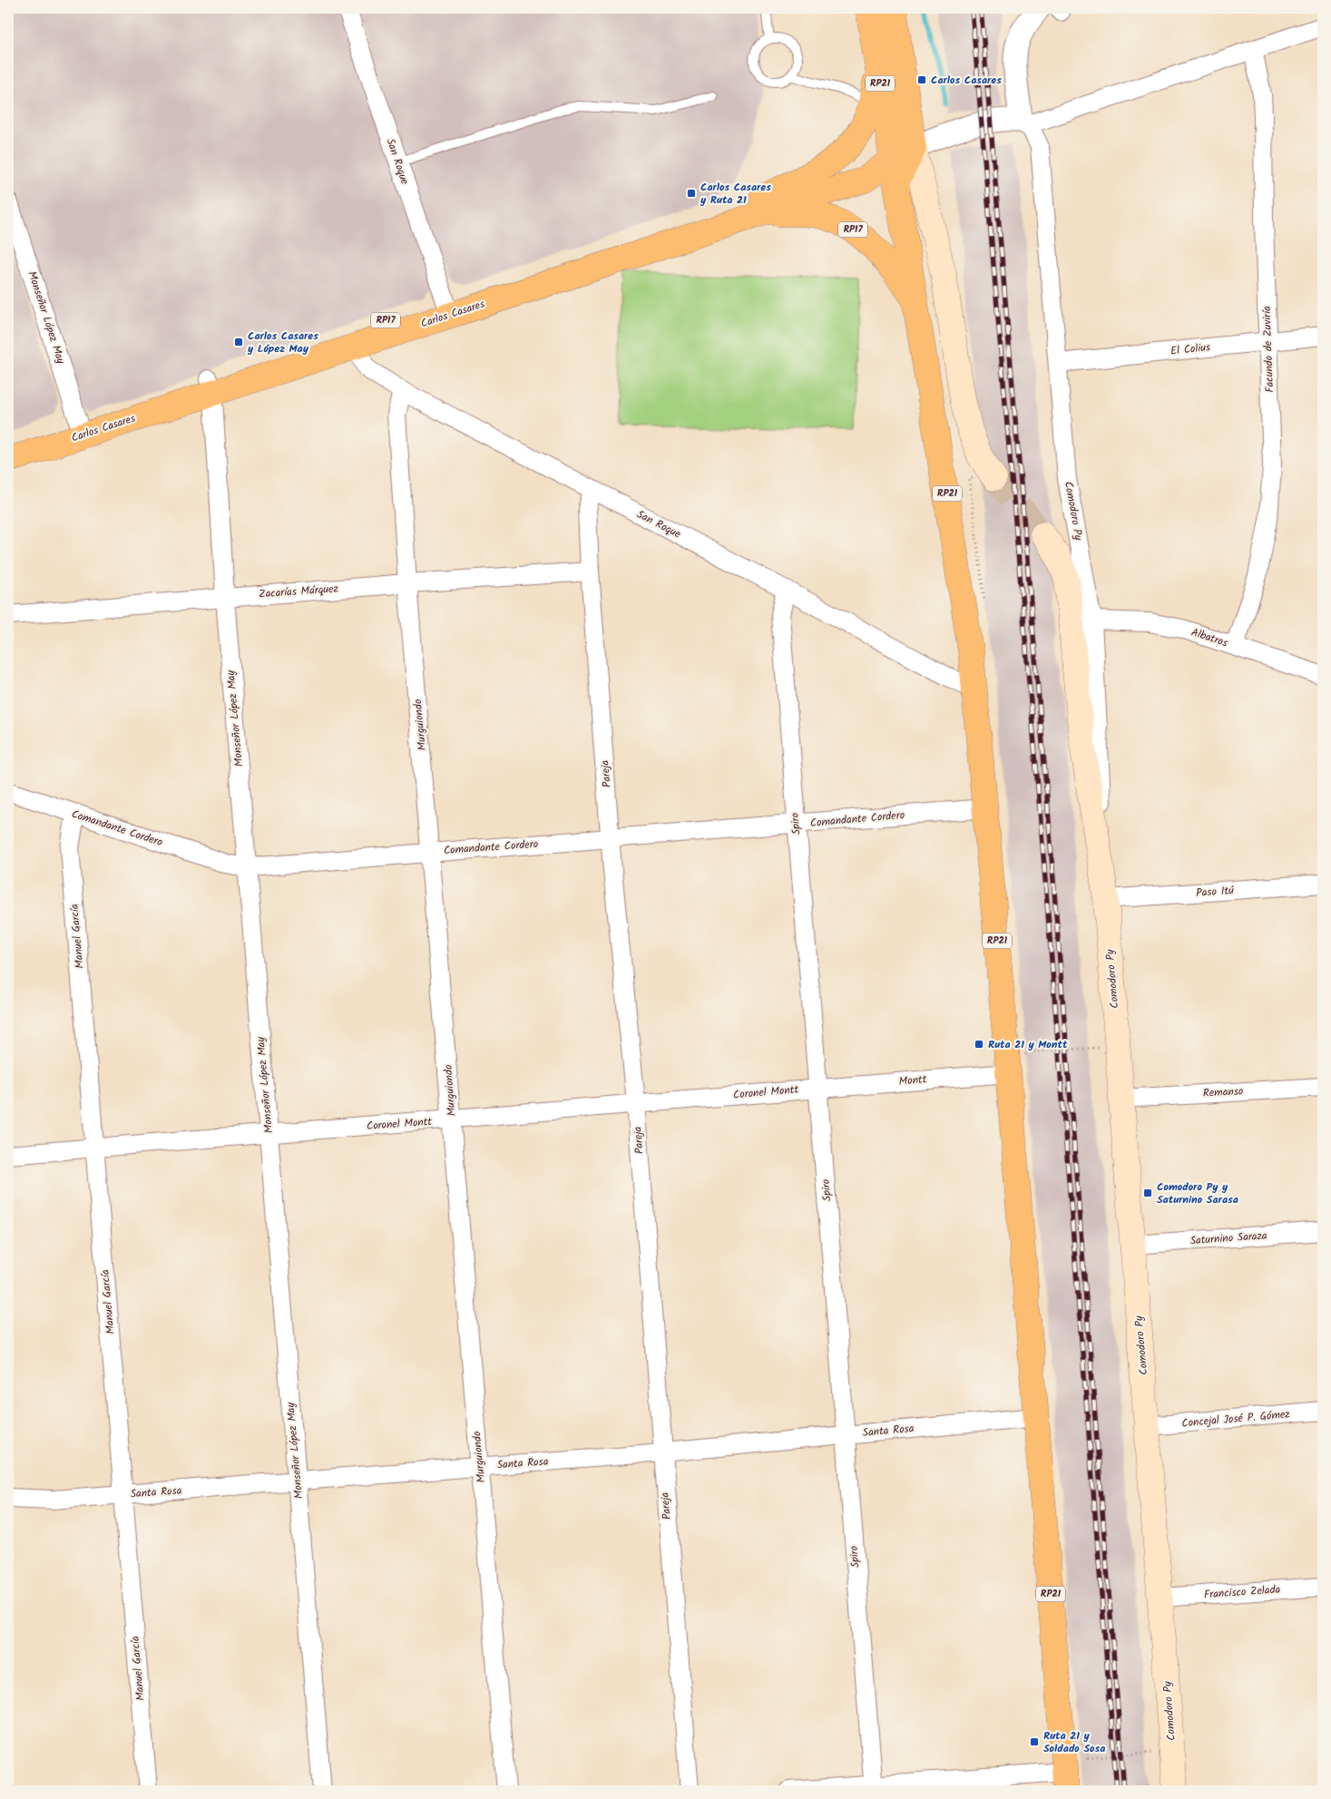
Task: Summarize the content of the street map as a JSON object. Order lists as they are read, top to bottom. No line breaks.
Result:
{"streets":{"main road":["RP21","RP17","Carlos Casares","Comodoro Py"],"street":["San Roque","Monseñor López May","El Colius","Facundo de Zuviría","Zacarías Márquez","Albatros","Murguiondo","Pareja","Comandante Cordero","Spiro","Paso Itú","Manuel García","Montt","Coronel Montt","Remanso","Saturnino Saraza","Concejal José P. Gómez","Santa Rosa","Francisco Zelada"]},"crossings":[["RP21","San Roque"],["RP21","RP17"],["RP21","Carlos Casares"],["RP21","Comandante Cordero"],["RP21","Montt"],["RP21","Santa Rosa"],["San Roque","Carlos Casares"],["San Roque","Murguiondo"],["San Roque","Pareja"],["San Roque","Spiro"],["RP17","Carlos Casares"],["Carlos Casares","Monseñor López May"],["Monseñor López May","Zacarías Márquez"],["Monseñor López May","Comandante Cordero"],["Monseñor López May","Coronel Montt"],["Monseñor López May","Santa Rosa"],["El Colius","Facundo de Zuviría"],["El Colius","Comodoro Py"],["Facundo de Zuviría","Albatros"],["Comodoro Py","Albatros"],["Comodoro Py","Paso Itú"],["Comodoro Py","Remanso"],["Comodoro Py","Saturnino Saraza"],["Comodoro Py","Concejal José P. Gómez"],["Comodoro Py","Francisco Zelada"],["Zacarías Márquez","Murguiondo"],["Zacarías Márquez","Pareja"],["Murguiondo","Comandante Cordero"],["Murguiondo","Coronel Montt"],["Murguiondo","Santa Rosa"],["Pareja","Comandante Cordero"],["Pareja","Coronel Montt"],["Pareja","Santa Rosa"],["Comandante Cordero","Spiro"],["Comandante Cordero","Manuel García"],["Spiro","Montt"],["Spiro","Coronel Montt"],["Spiro","Santa Rosa"],["Manuel García","Coronel Montt"],["Manuel García","Santa Rosa"],["Montt","Coronel Montt"]],"places":{"transit":["Carlos Casares","Carlos Casares y Ruta 21","Carlos Casares y López May","Ruta 21 y Montt","Comodoro Py y Saturnino Sarasa","Ruta 21 y Soldado Sosa"]}}
